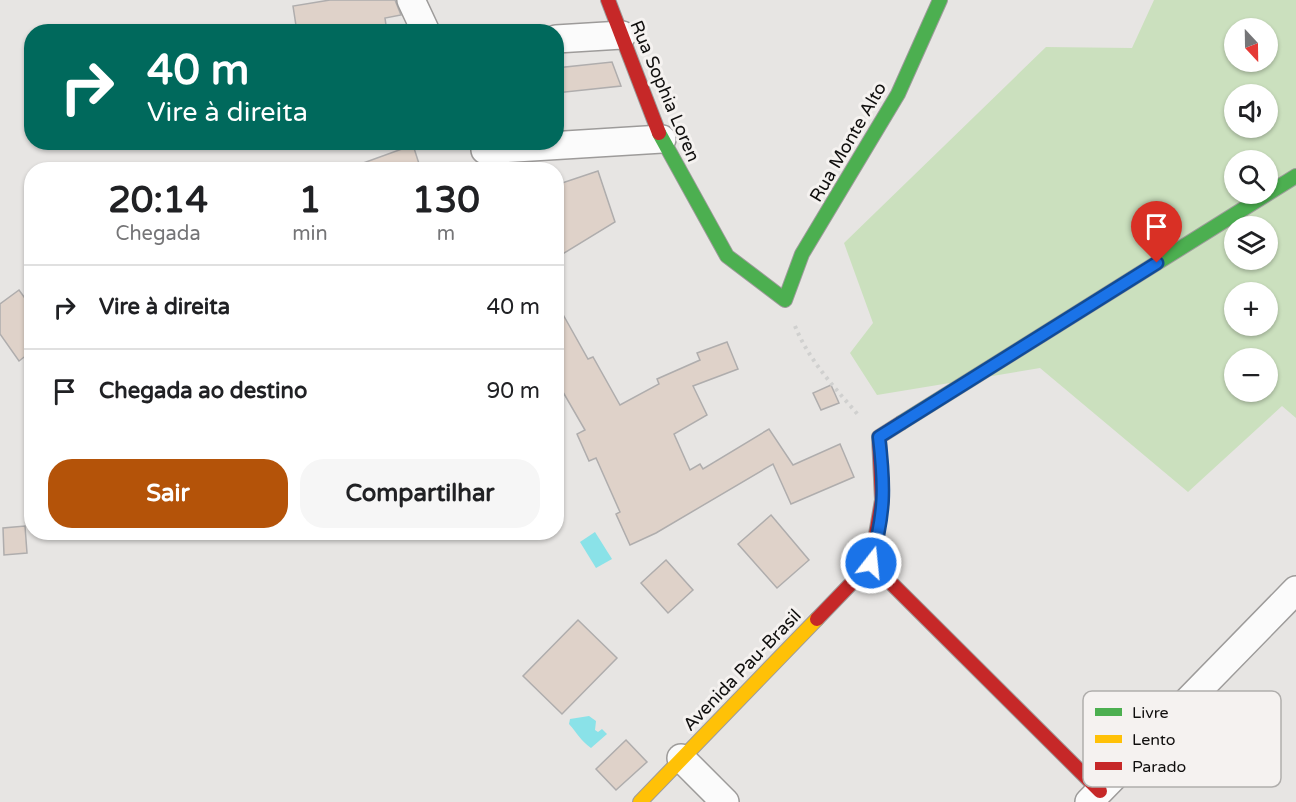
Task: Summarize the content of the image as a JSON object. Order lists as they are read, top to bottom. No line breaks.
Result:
{"streets":{"street":["Rua Sophia Loren","Rua Monte Alto","Avenida Pau-Brasil"]},"crossings":[["Rua Sophia Loren","Rua Monte Alto"]],"legend":["Livre","Lento","Parado"],"north":"bottom","page":{"map_buttons":["+","−"],"turn":["40 m","Vire à direita"],"eta":["20:14","Chegada","1","min","130","m"],"list":[{"name":"Vire à direita","value":"40 m"},{"name":"Chegada ao destino","value":"90 m"}],"buttons":["Sair","Compartilhar"]}}
